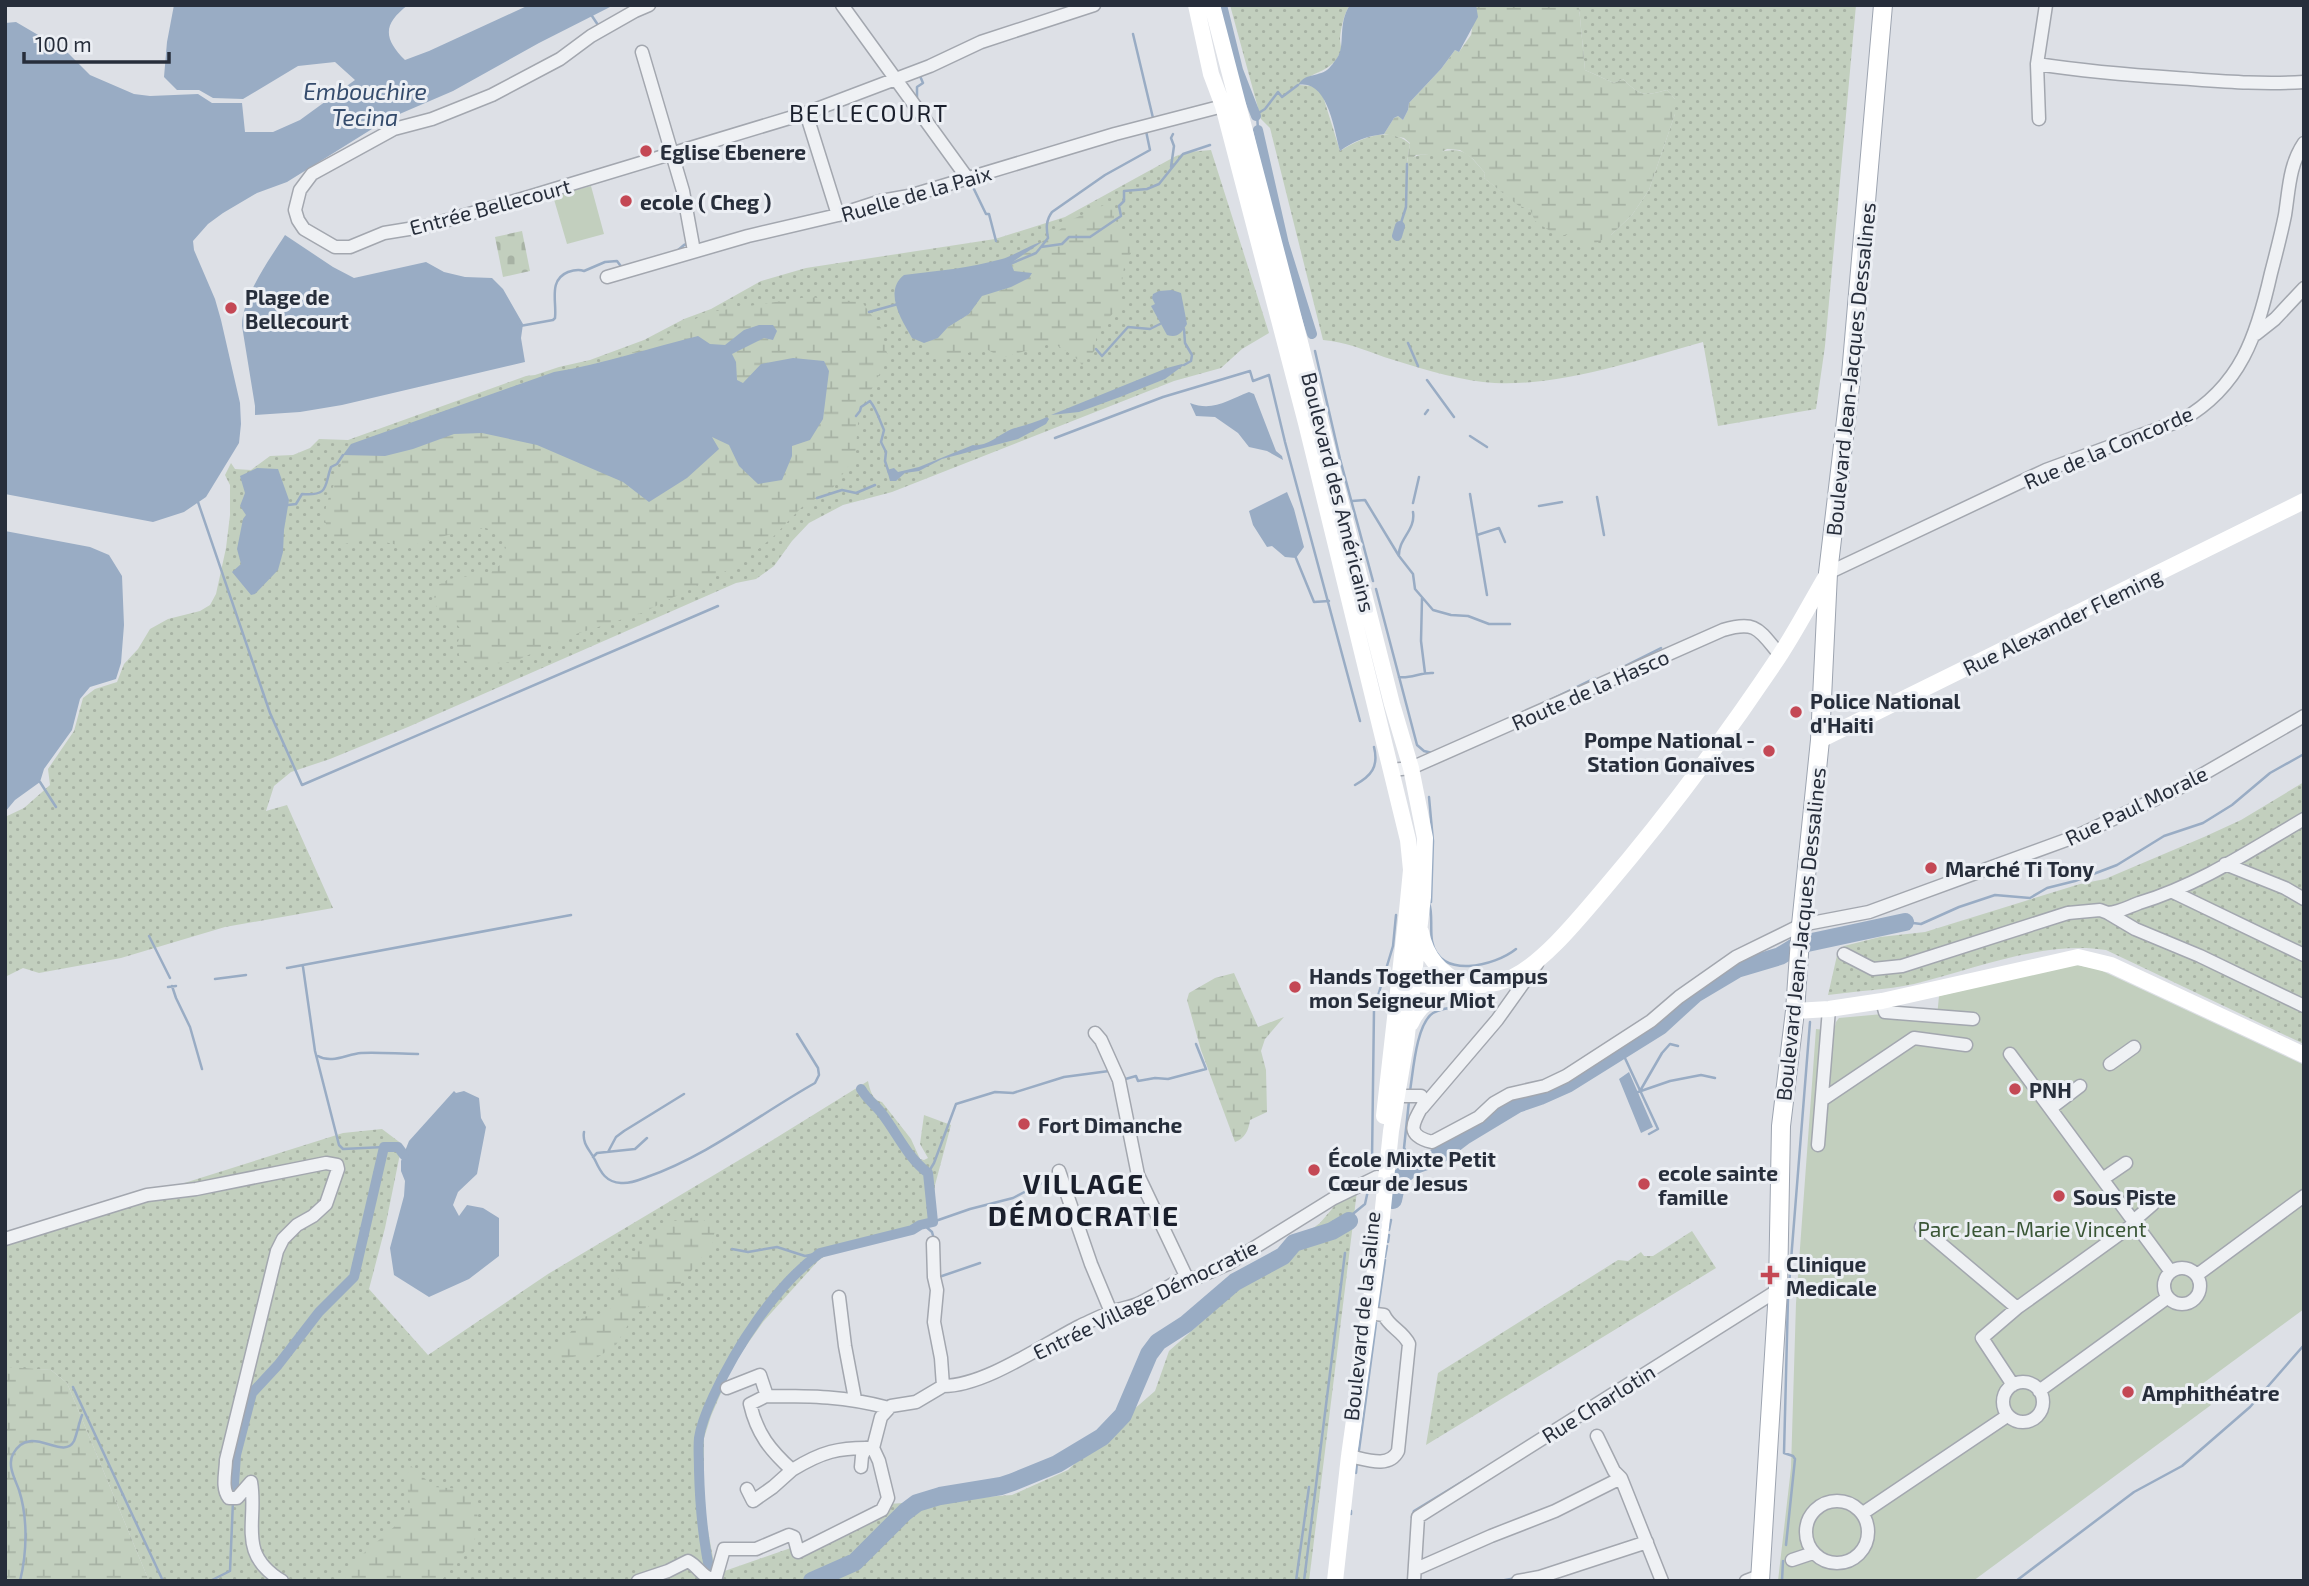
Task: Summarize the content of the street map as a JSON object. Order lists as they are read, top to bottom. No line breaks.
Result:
{"streets":{"main road":["Boulevard Jean-Jacques Dessalines","Boulevard des Américains","Rue Alexander Fleming","Boulevard de la Saline"],"street":["Ruelle de la Paix","Entrée Bellecourt","Rue de la Concorde","Route de la Hasco","Rue Paul Morale","Entrée Village Démocratie","Rue Charlotin"]},"crossings":[["Ruelle de la Paix","Boulevard des Américains"],["Boulevard Jean-Jacques Dessalines","Rue de la Concorde"],["Boulevard Jean-Jacques Dessalines","Rue Alexander Fleming"],["Boulevard Jean-Jacques Dessalines","Rue Paul Morale"],["Boulevard Jean-Jacques Dessalines","Rue Charlotin"],["Boulevard des Américains","Route de la Hasco"],["Boulevard des Américains","Boulevard de la Saline"],["Entrée Village Démocratie","Boulevard de la Saline"]],"districts":["BELLECOURT","VILLAGE DÉMOCRATIE"],"water":["Embouchire Tecina"],"parks":["Parc Jean-Marie Vincent"],"places":{"other":["Eglise Ebenere","ecole ( Cheg )","Plage de Bellecourt","Police National d'Haiti","Pompe National - Station Gonaïves","Marché Ti Tony","Hands Together Campus mon Seigneur Miot","PNH","Fort Dimanche","École Mixte Petit Cœur de Jesus","ecole sainte famille","Sous Piste","Amphithéatre"],"health":["Clinique Medicale"]},"scale_bar":"100 m"}
